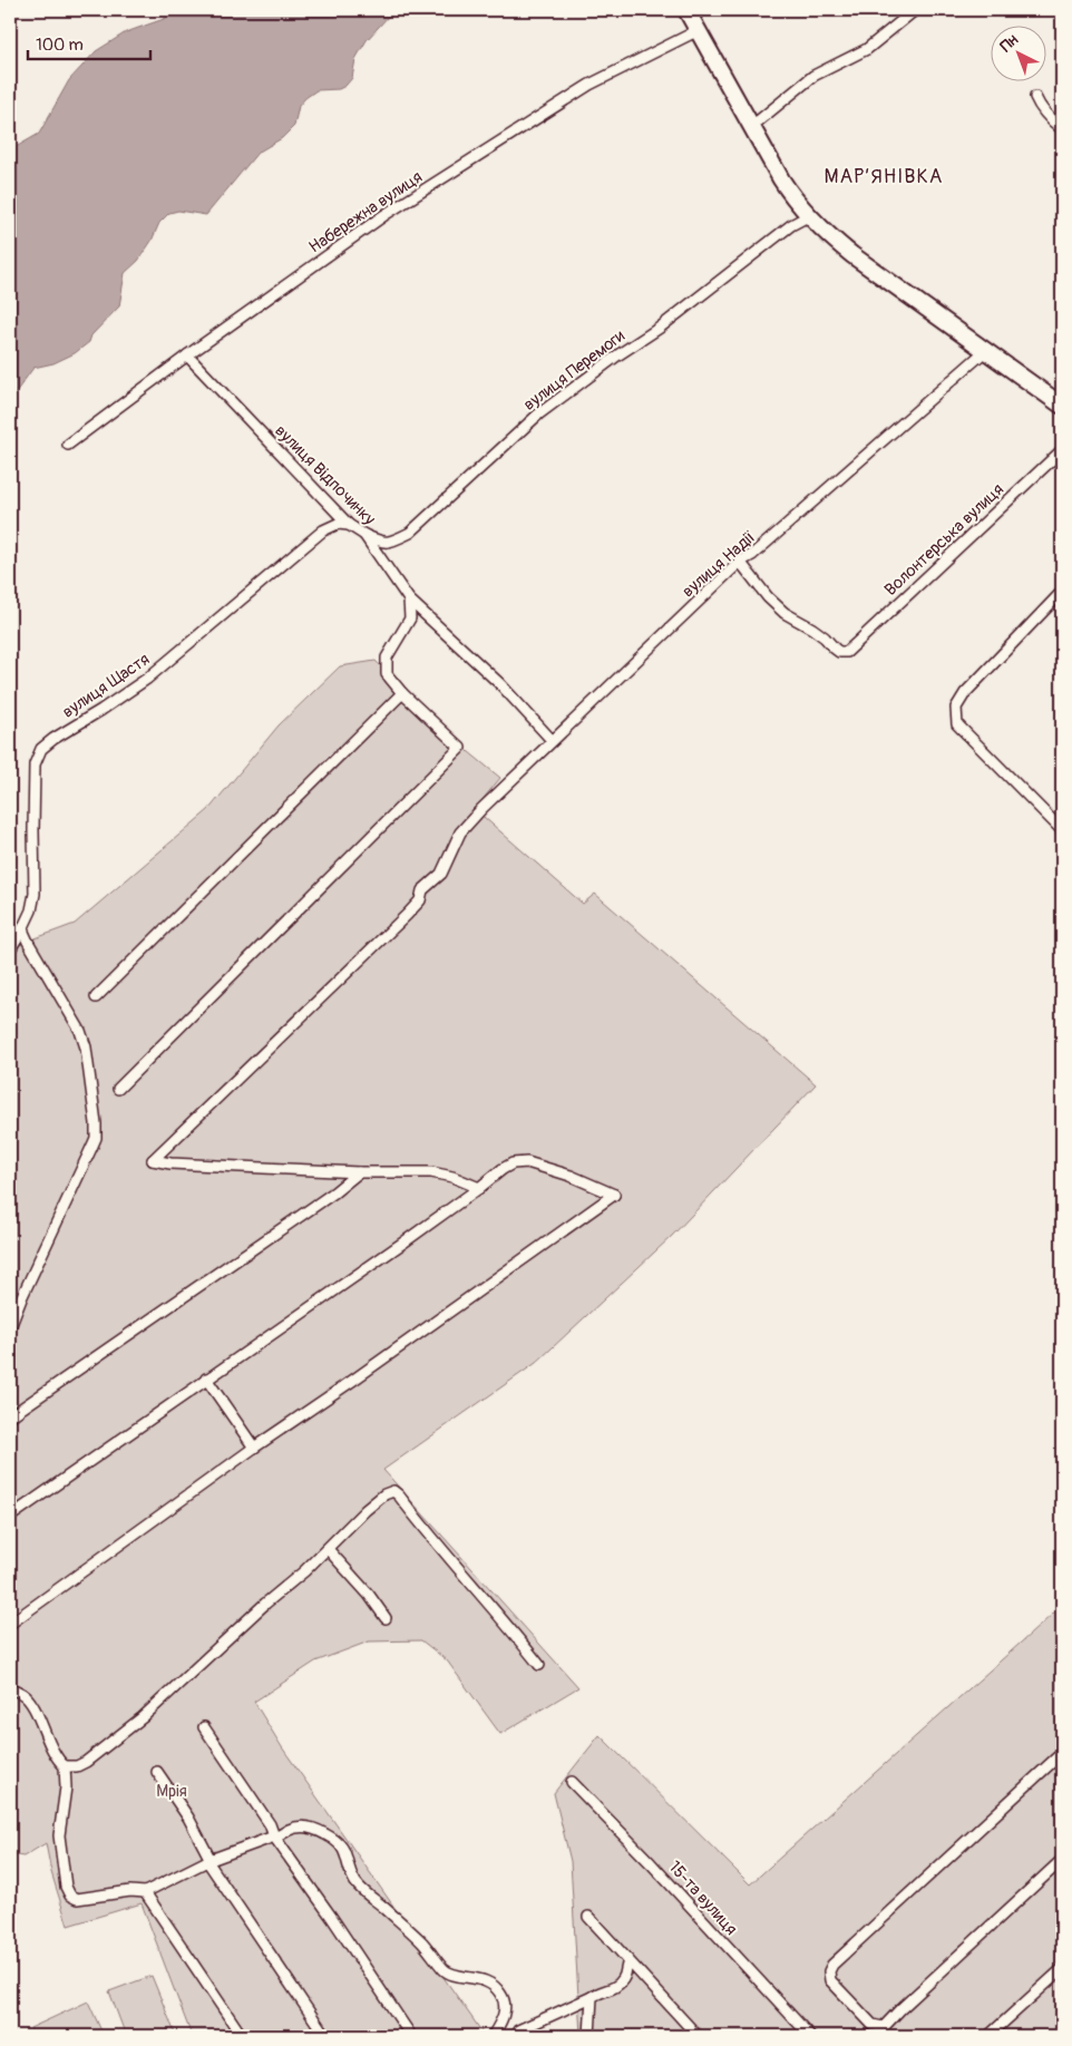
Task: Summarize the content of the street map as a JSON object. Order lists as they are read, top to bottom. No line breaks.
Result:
{"streets":{"street":["Набережна вулиця","вулиця Перемоги","вулиця Відпочинку","Волонтерська вулиця","вулиця Надії","вулиця Щастя","15-та вулиця"]},"crossings":[["Набережна вулиця","вулиця Відпочинку"],["вулиця Перемоги","вулиця Відпочинку"],["вулиця Відпочинку","вулиця Надії"],["вулиця Відпочинку","вулиця Щастя"],["Волонтерська вулиця","вулиця Надії"]],"districts":["МАР’ЯНІВКА"],"parks":["Мрія"],"scale_bar":"100 m","north":"top left"}
